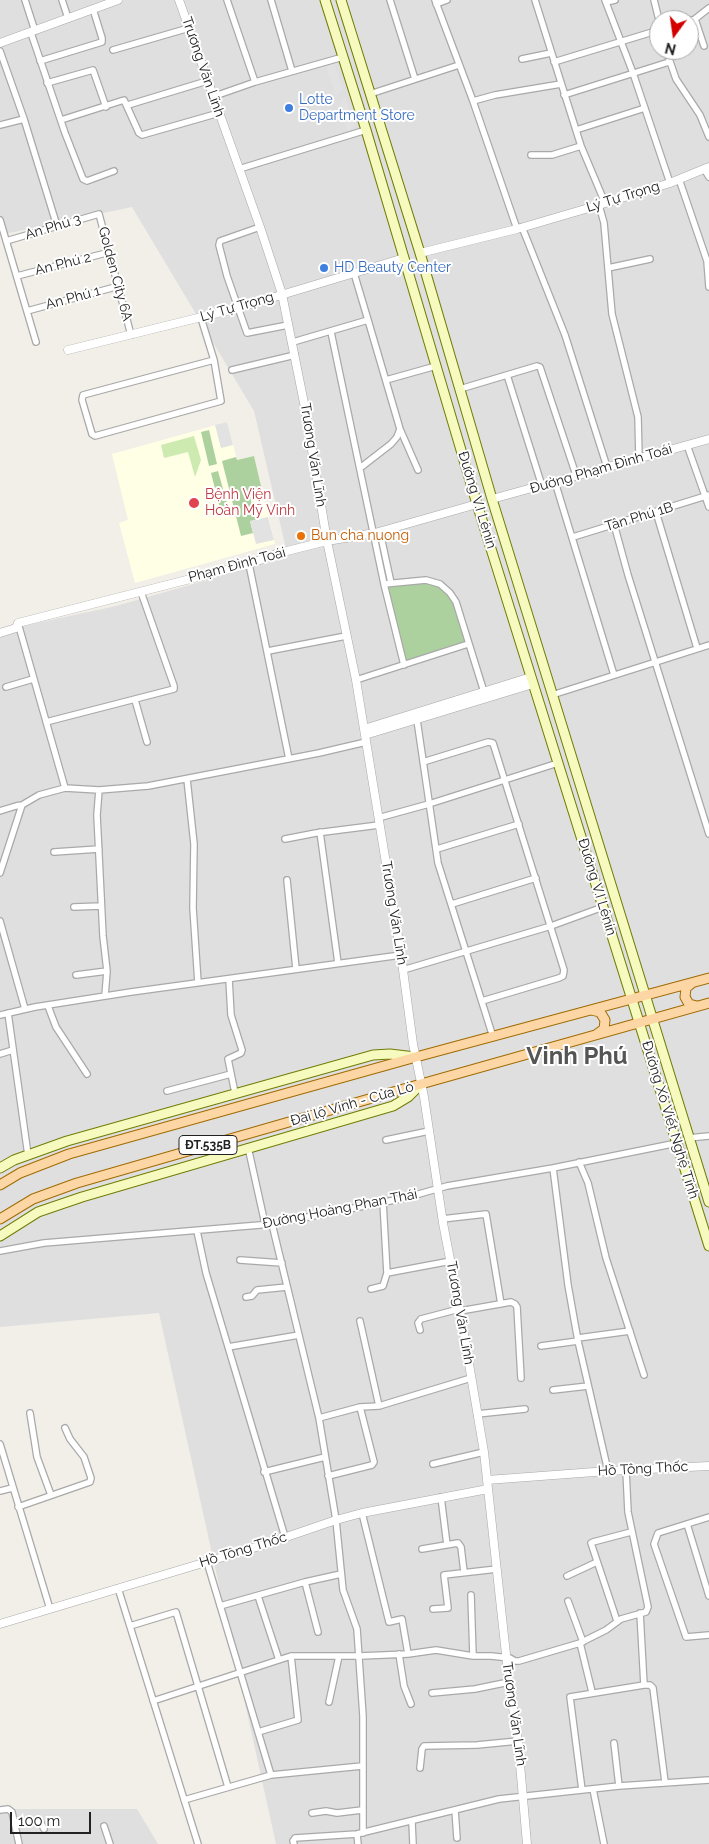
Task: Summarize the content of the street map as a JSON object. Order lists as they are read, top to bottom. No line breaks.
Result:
{"streets":{"main road":["Đường V.I Lênin","Đại lộ Vinh - Cửa Lò","Đường Xô Viết Nghệ Tĩnh","ĐT.535B"],"street":["Trương Văn Lĩnh","Lý Tự Trọng","An Phú 3","An Phú 2","Golden City 6A","An Phú 1","Đường Phạm Đình Toái","Tân Phú 1B","Phạm Đình Toái","Đường Hoàng Phan Thái","Hồ Tông Thốc"]},"crossings":[["Trương Văn Lĩnh","Lý Tự Trọng"],["Trương Văn Lĩnh","Phạm Đình Toái"],["Trương Văn Lĩnh","Đại lộ Vinh - Cửa Lò"],["Trương Văn Lĩnh","Đường Hoàng Phan Thái"],["Trương Văn Lĩnh","Hồ Tông Thốc"],["Lý Tự Trọng","Golden City 6A"],["Lý Tự Trọng","Đường V.I Lênin"],["An Phú 3","Golden City 6A"],["An Phú 2","Golden City 6A"],["Golden City 6A","An Phú 1"],["Đường Phạm Đình Toái","Đường V.I Lênin"],["Đường V.I Lênin","Phạm Đình Toái"],["Đường V.I Lênin","Đại lộ Vinh - Cửa Lò"],["Đường V.I Lênin","Đường Xô Viết Nghệ Tĩnh"],["Đại lộ Vinh - Cửa Lò","Đường Xô Viết Nghệ Tĩnh"],["Đường Xô Viết Nghệ Tĩnh","Đường Hoàng Phan Thái"]],"districts":["Vinh Phú"],"places":["Lotte Department Store","HD Beauty Center","Bệnh Viện Hoàn Mỹ Vinh","Bun cha nuong"],"scale_bar":"100 m","north":"bottom"}
